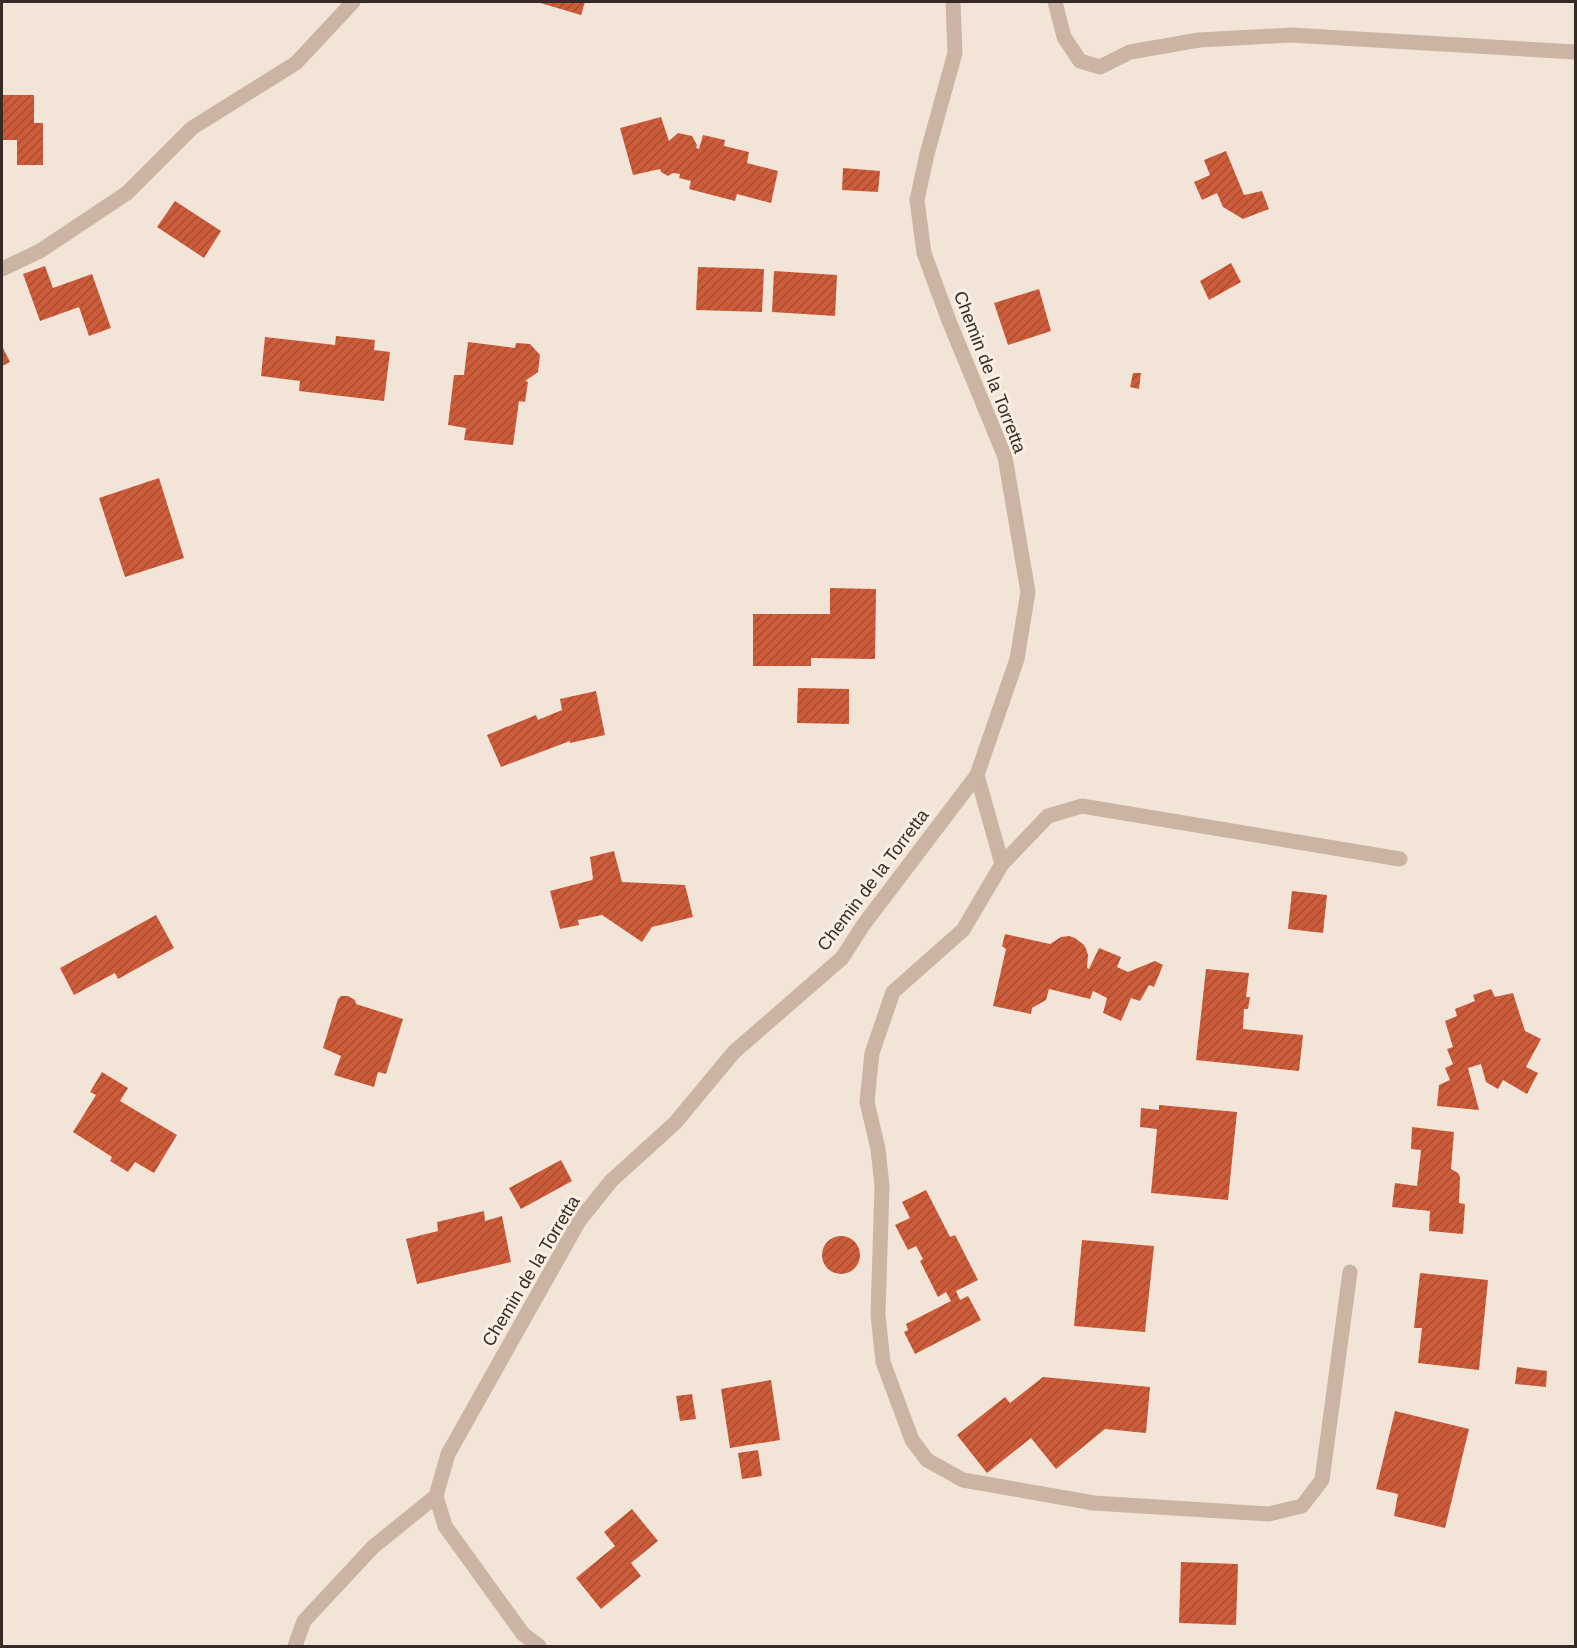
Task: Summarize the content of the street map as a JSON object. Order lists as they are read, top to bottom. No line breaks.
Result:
{"streets":{"street":["Chemin de la Torretta"]}}
